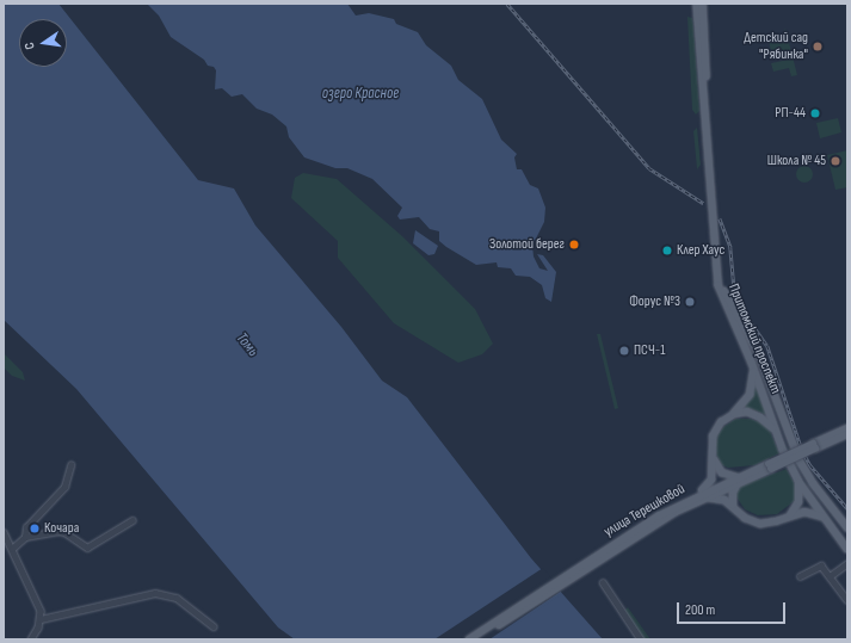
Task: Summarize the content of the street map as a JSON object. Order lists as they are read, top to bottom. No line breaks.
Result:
{"streets":{"main road":["Притомский проспект","улица Терешковой"]},"water":["озеро Красное","Томь"],"places":["Детский сад \"Рябинка\"","РП-44","Школа № 45","Золотой берег","Клер Хаус","Форус №3","ПСЧ-1","Кочара"],"scale_bar":"200 m","north":"left"}
